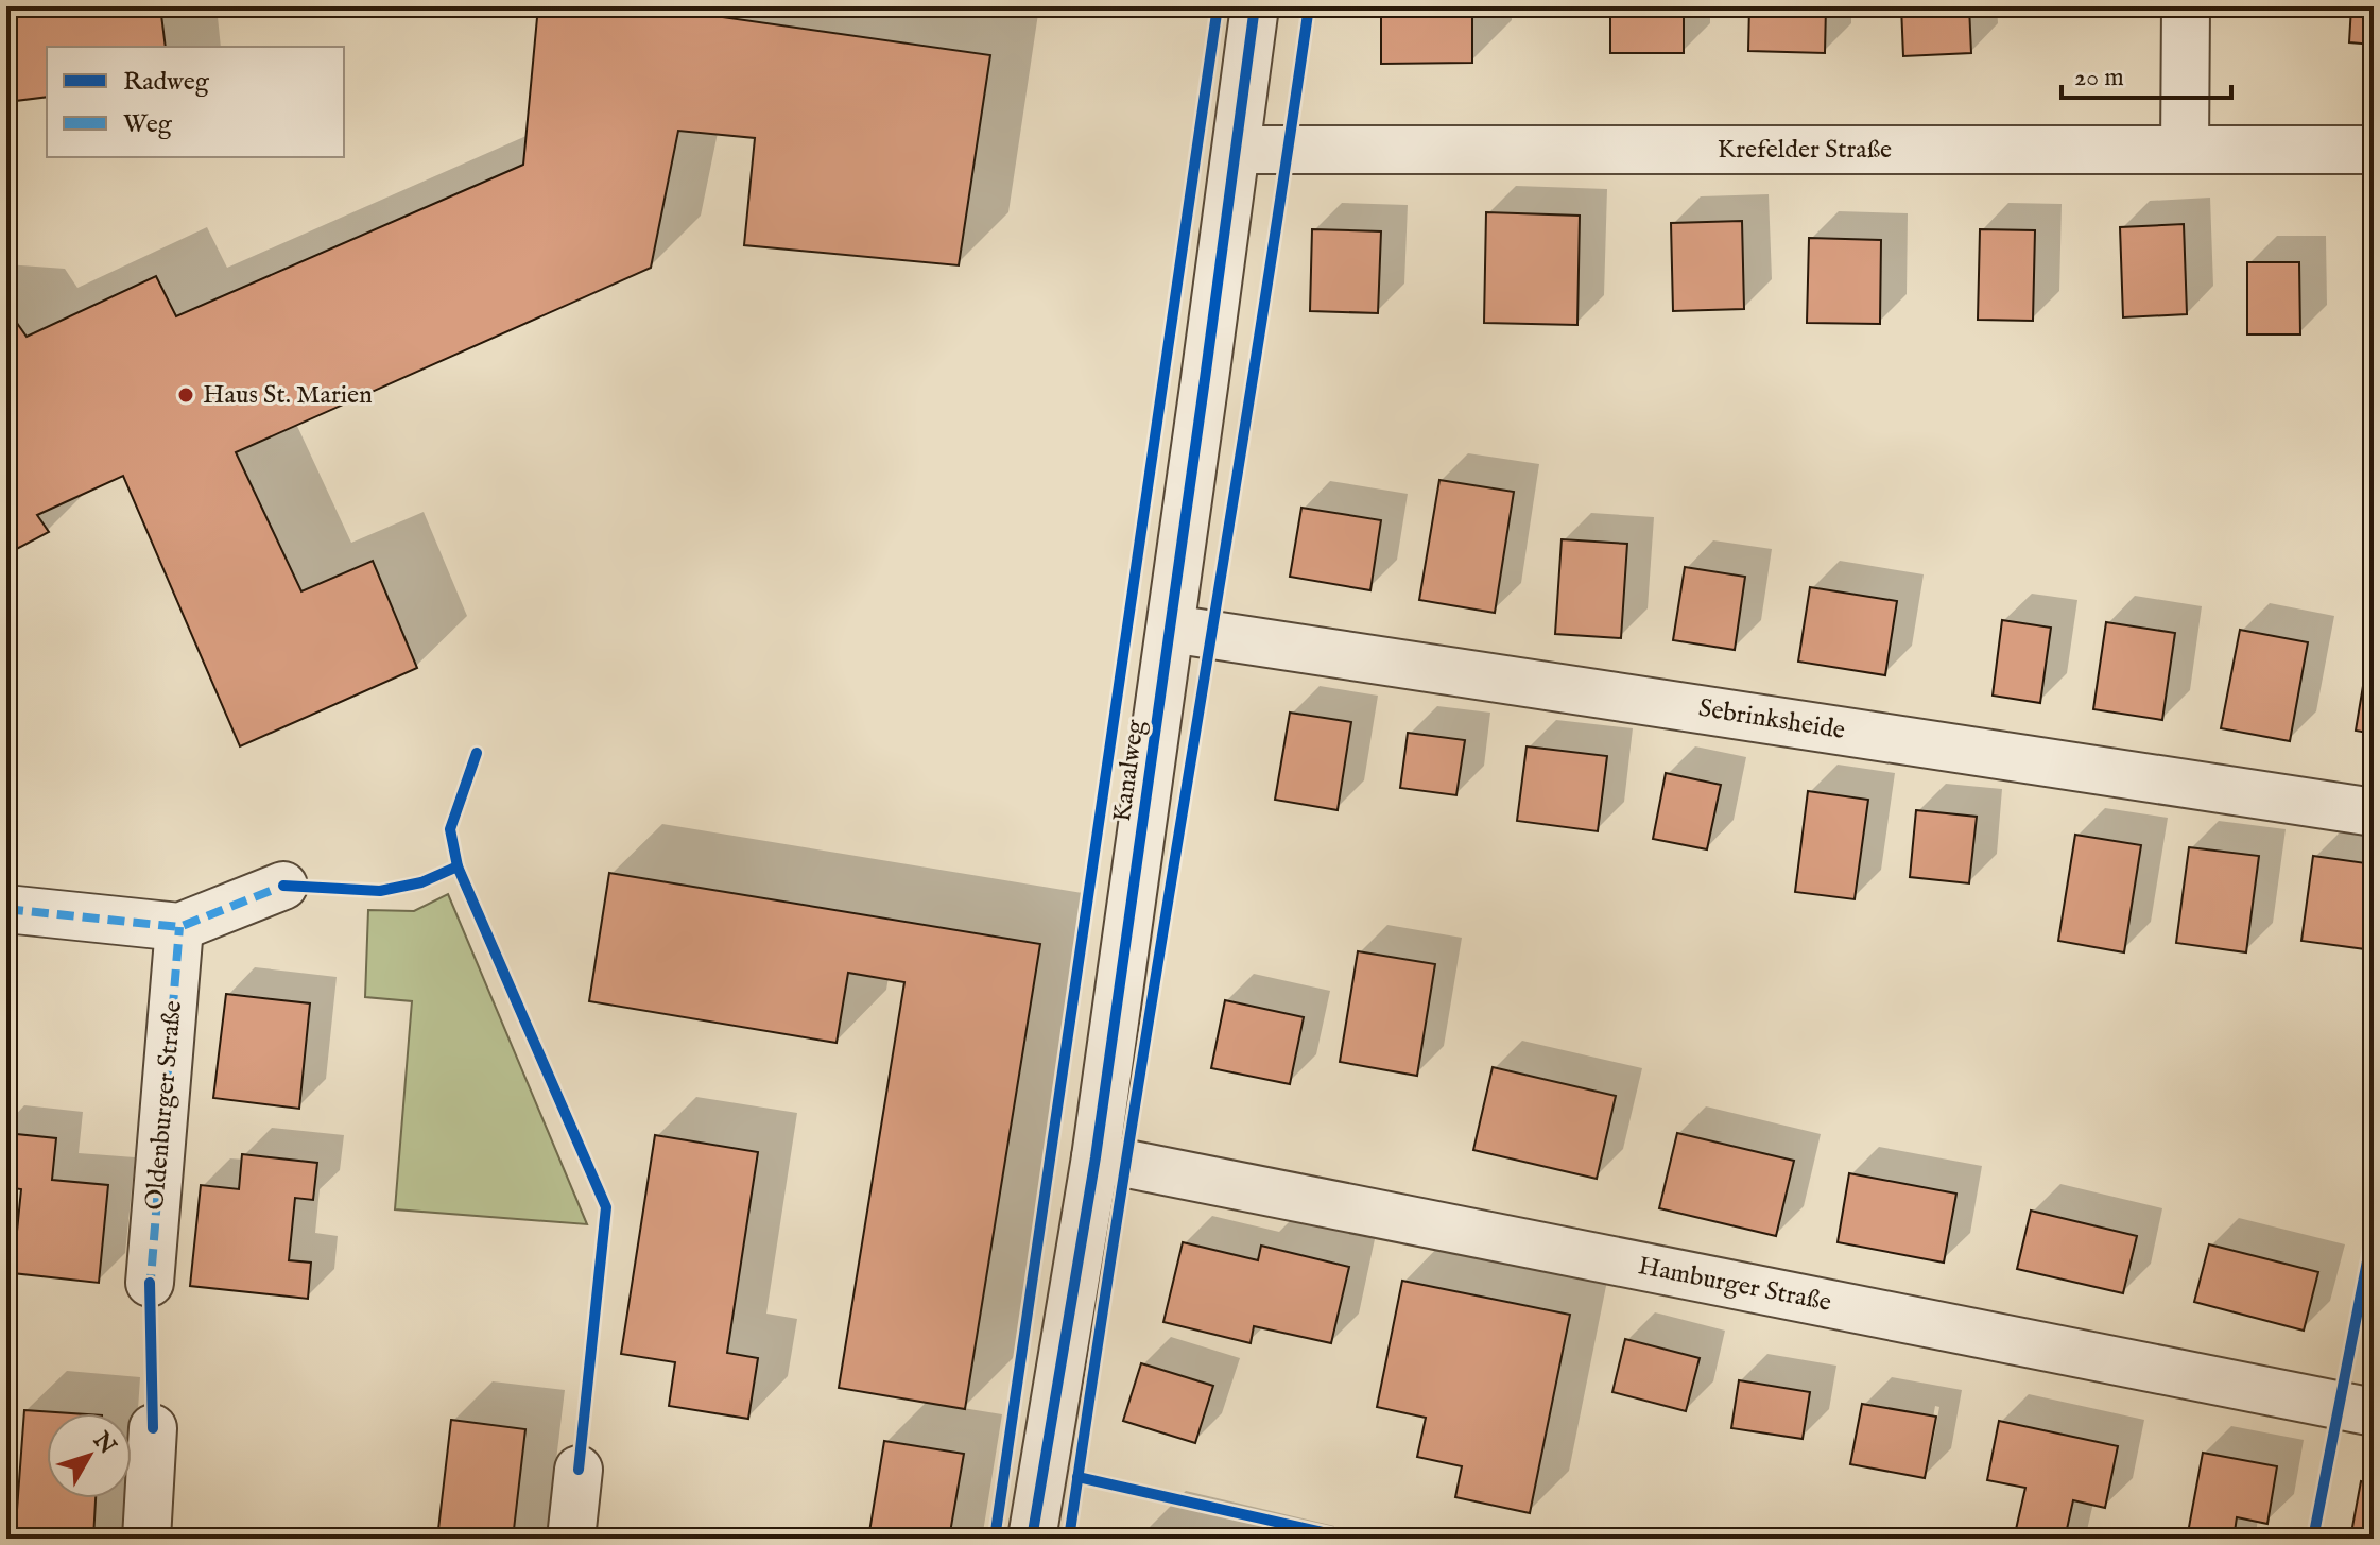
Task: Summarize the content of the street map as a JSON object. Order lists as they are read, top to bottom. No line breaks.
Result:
{"streets":{"street":["Krefelder Straße","Sebrinksheide","Kanalweg","Oldenburger Straße","Hamburger Straße"]},"crossings":[["Krefelder Straße","Kanalweg"],["Sebrinksheide","Kanalweg"],["Kanalweg","Hamburger Straße"]],"places":["Haus St. Marien"],"legend":["Radweg","Weg"],"scale_bar":"20 m","north":"top right"}
